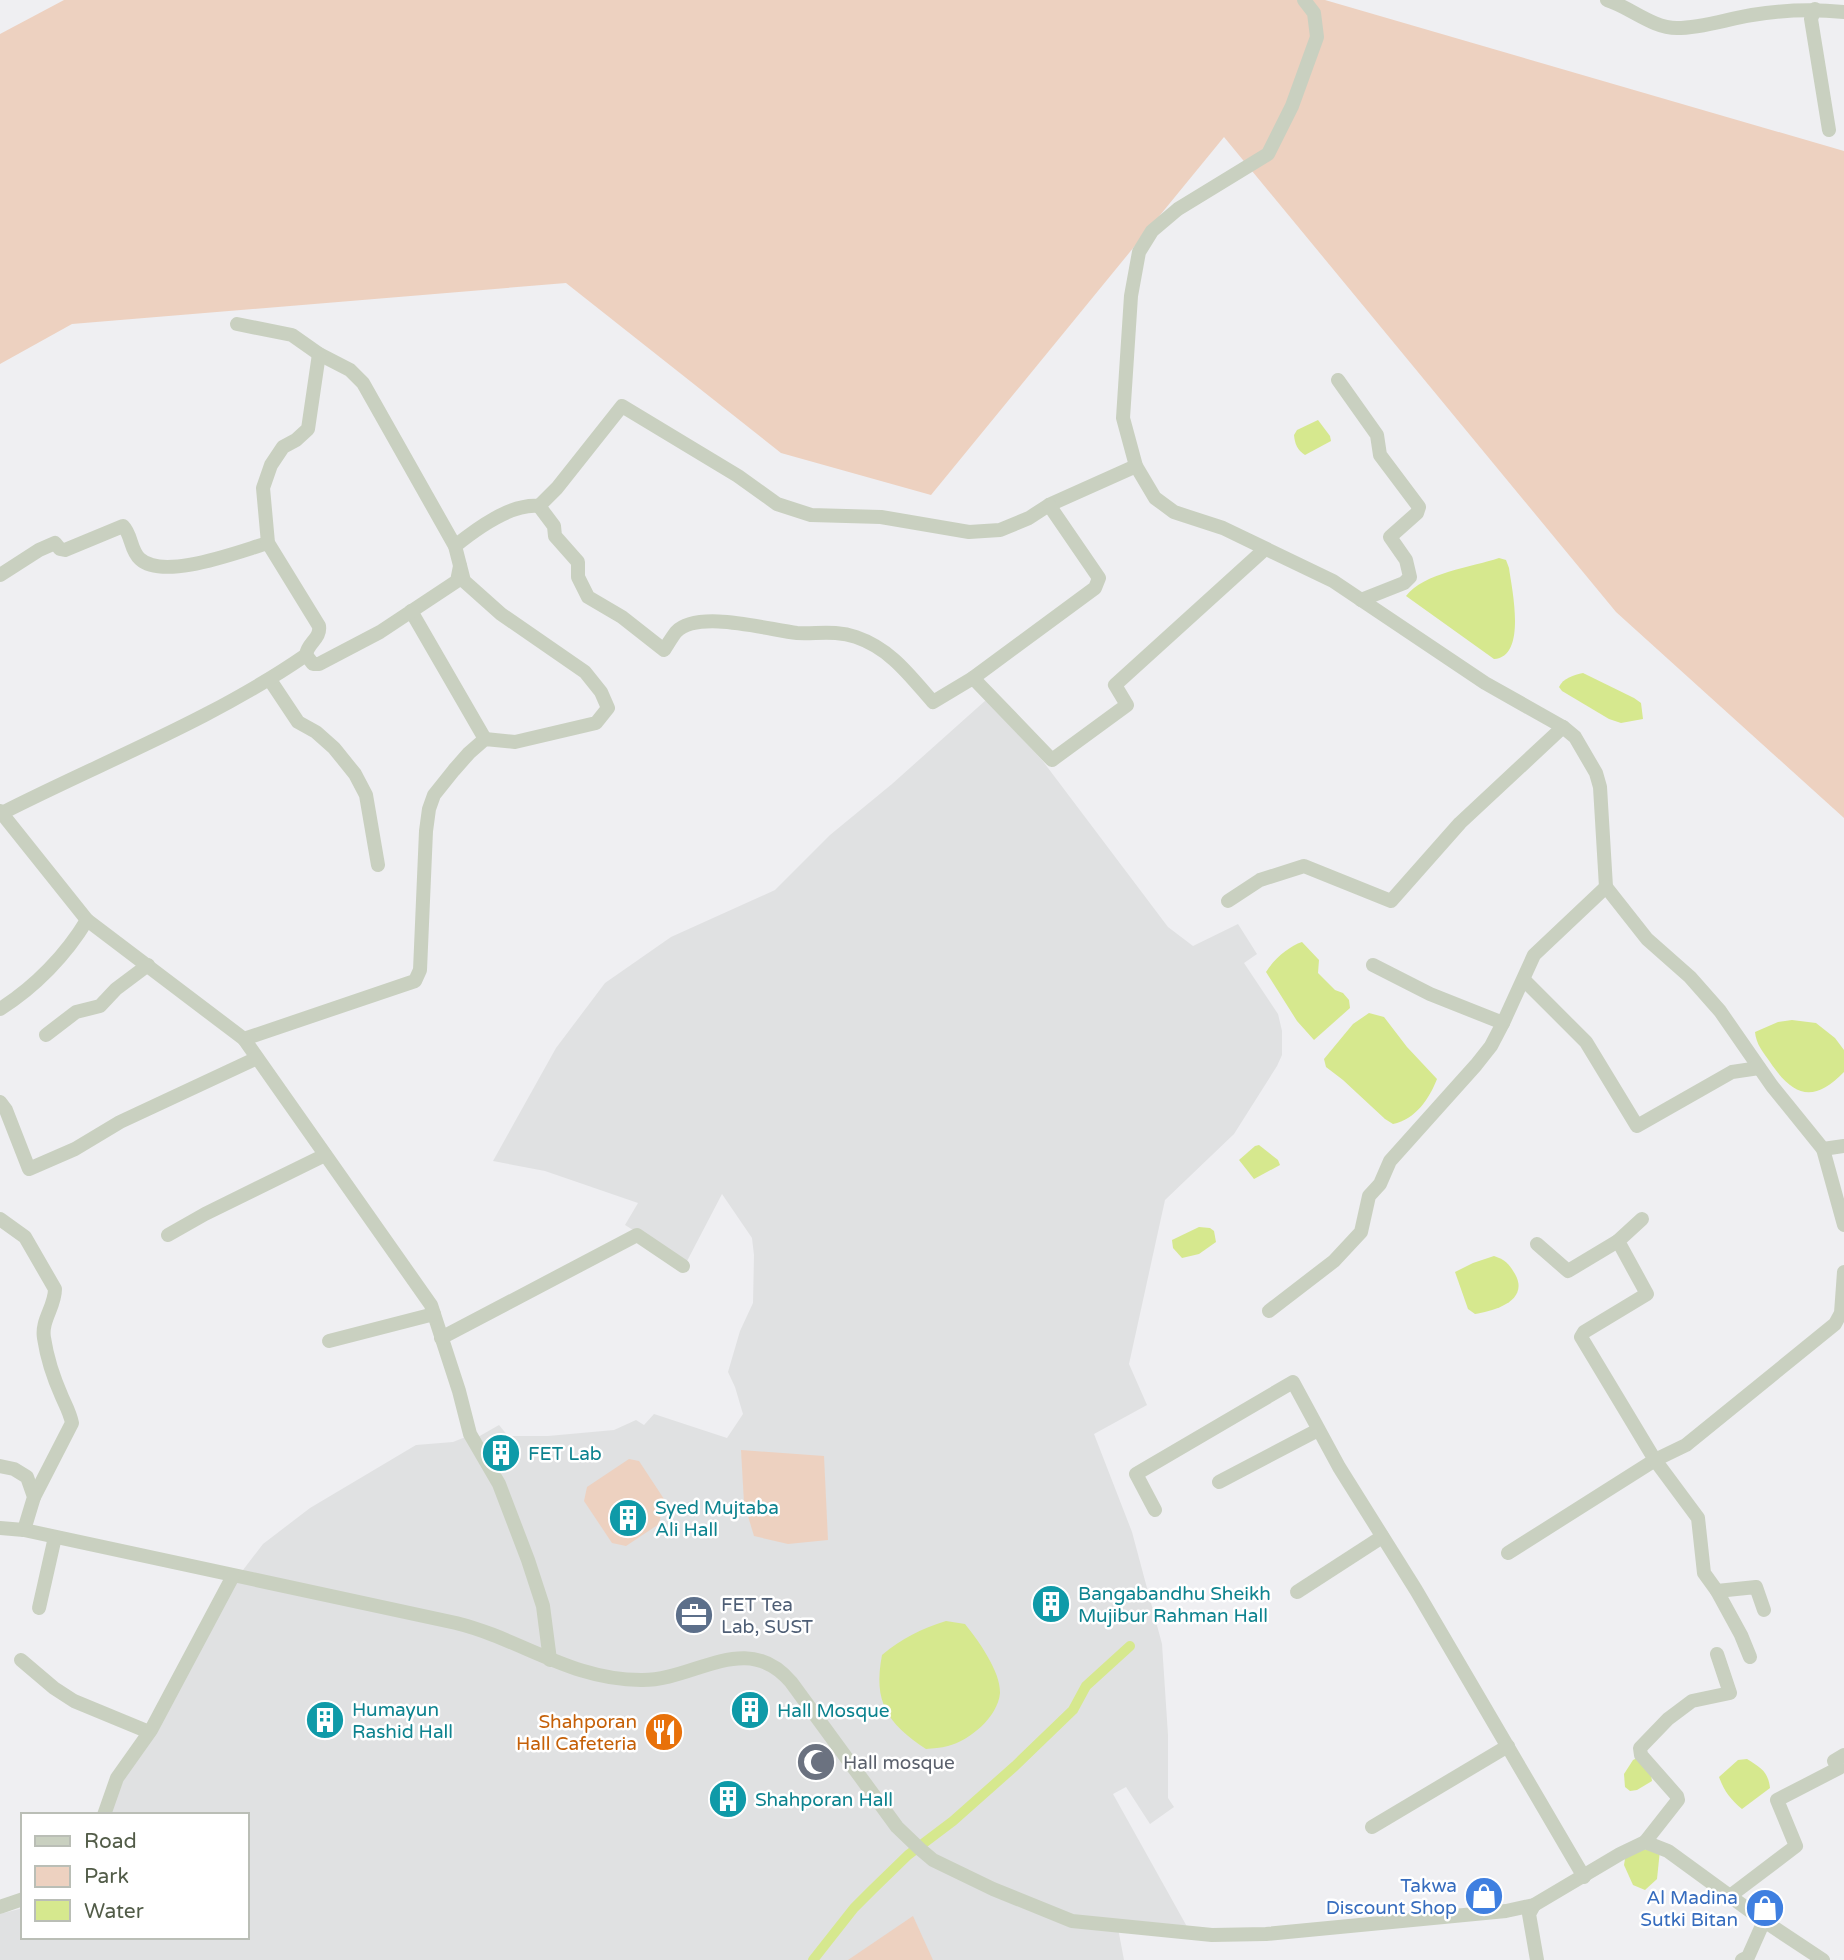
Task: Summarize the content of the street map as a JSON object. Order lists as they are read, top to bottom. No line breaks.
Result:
{"places":{"building":["FET Lab","Syed Mujtaba Ali Hall","Bangabandhu Sheikh Mujibur Rahman Hall","Hall Mosque","Humayun Rashid Hall","Shahporan Hall"],"office":["FET Tea Lab, SUST"],"restaurant":["Shahporan Hall Cafeteria"],"mosque":["Hall mosque"],"shop":["Takwa Discount Shop","Al Madina Sutki Bitan"]},"legend":["Road","Park","Water"]}
